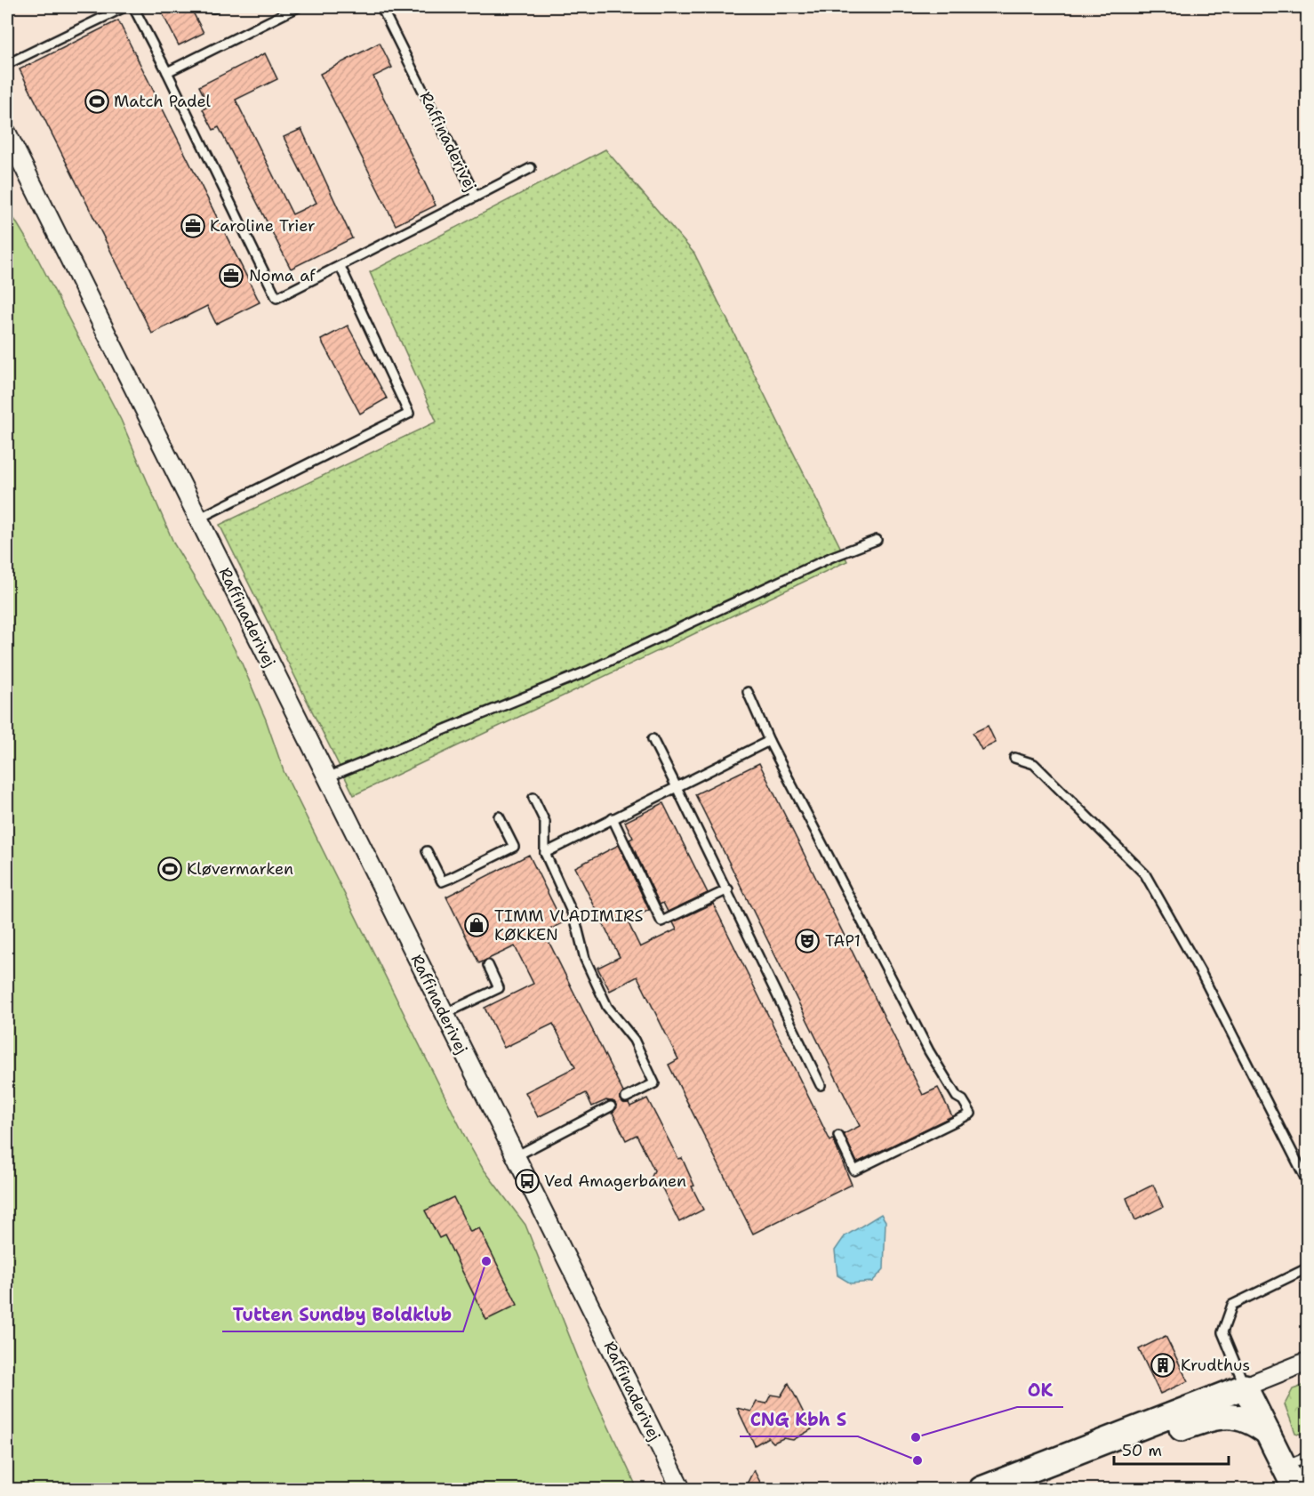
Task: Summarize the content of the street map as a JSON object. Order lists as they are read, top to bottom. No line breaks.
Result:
{"streets":{"street":["Raffinaderivej"]},"places":{"sports":["Match Padel","Kløvermarken"],"office":["Karoline Trier","Noma af"],"shop":["TIMM VLADIMIRS KØKKEN"],"theatre":["TAP1"],"bus stop":["Ved Amagerbanen"],"other":["Tutten Sundby Boldklub","OK","CNG Kbh S"],"building":["Krudthus"]},"scale_bar":"50 m"}
